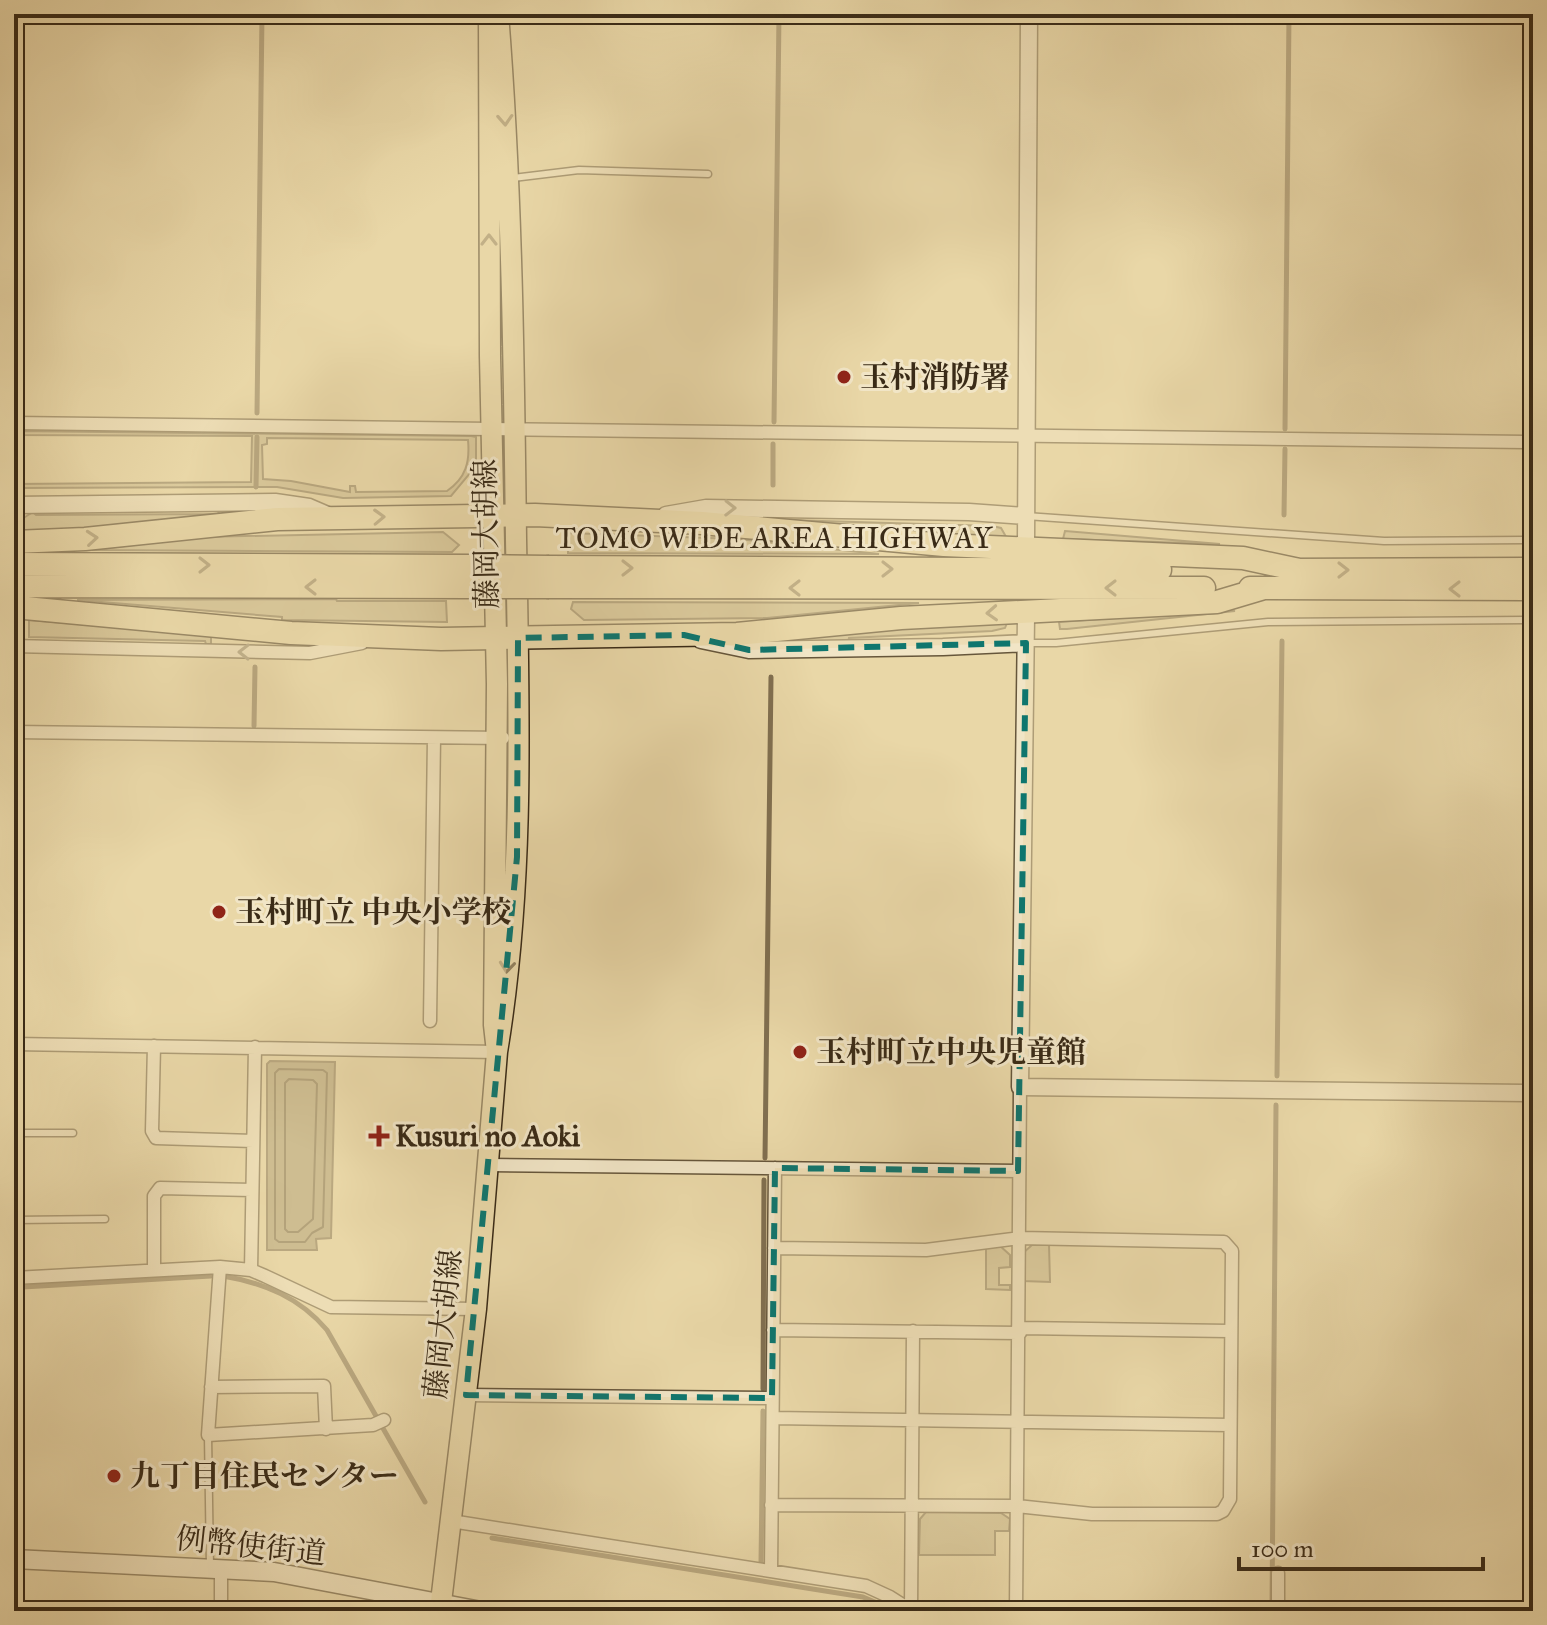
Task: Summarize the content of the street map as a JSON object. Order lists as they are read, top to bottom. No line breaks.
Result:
{"streets":{"highway":["TOMO WIDE AREA HIGHWAY"],"main road":["藤岡大胡線","例幣使街道"]},"crossings":[["藤岡大胡線","例幣使街道"]],"places":{"other":["玉村消防署","玉村町立 中央小学校","玉村町立中央児童館","九丁目住民センター"],"health":["Kusuri no Aoki"]},"scale_bar":"100 m"}
